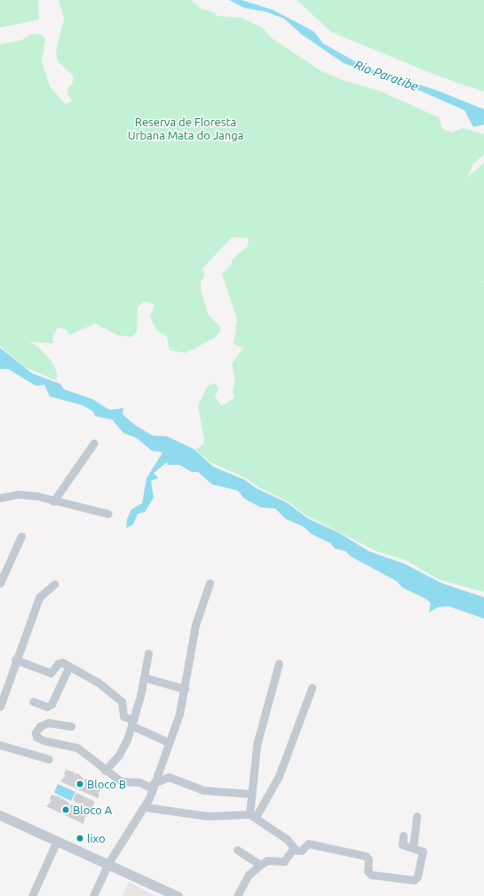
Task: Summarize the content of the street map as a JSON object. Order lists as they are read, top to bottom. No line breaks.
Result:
{"water":["Rio Paratibe"],"parks":["Reserva de Floresta Urbana Mata do Janga"],"places":["Bloco B","Bloco A","lixo"]}
